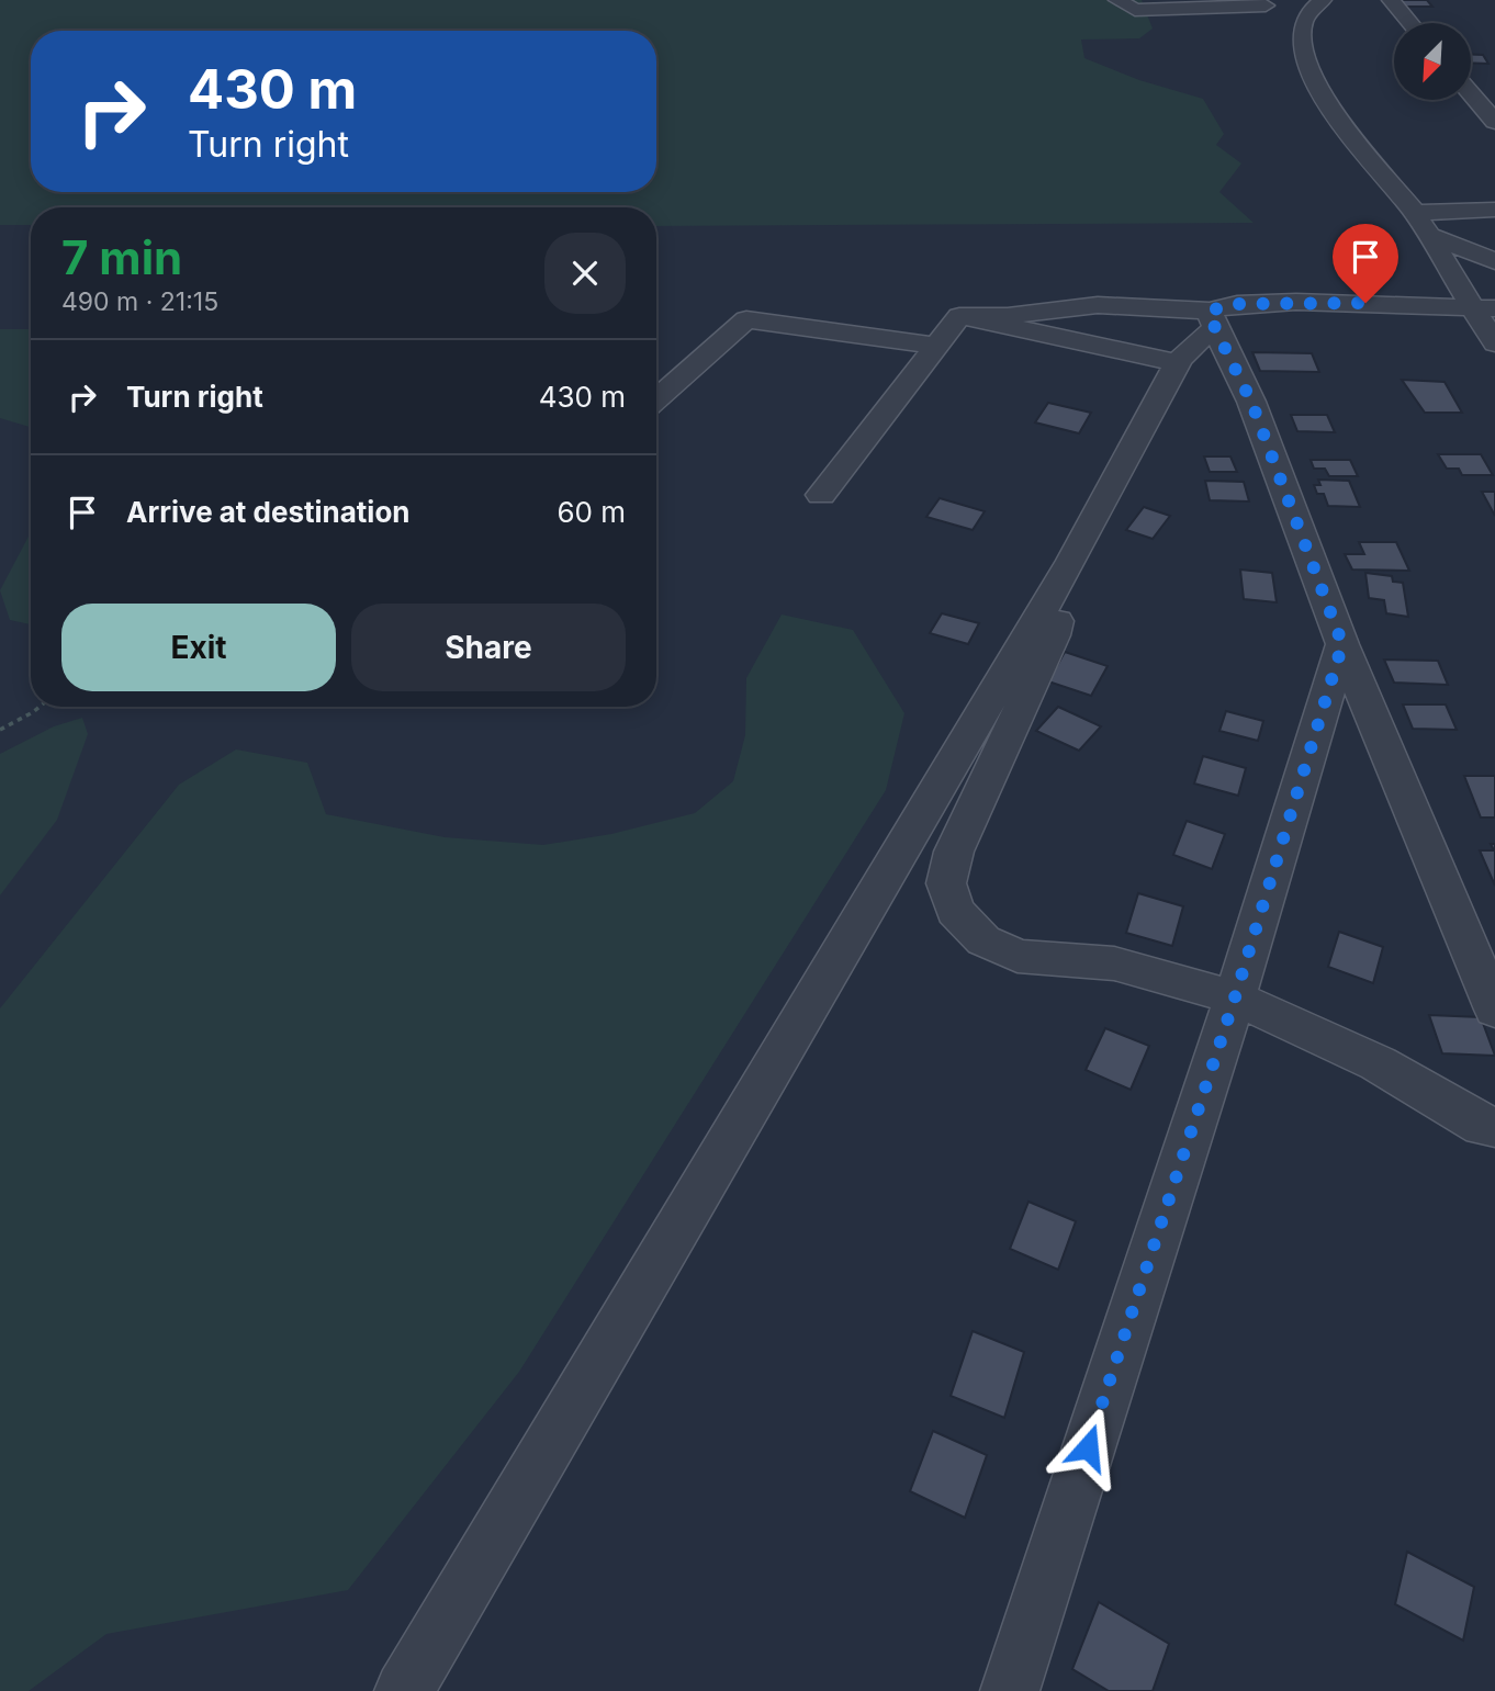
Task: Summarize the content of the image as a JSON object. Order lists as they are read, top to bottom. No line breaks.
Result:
{"north":"bottom left","page":{"turn":["430 m","Turn right"],"heading":["7 min","490 m · 21:15"],"list":[{"name":"Turn right","value":"430 m"},{"name":"Arrive at destination","value":"60 m"}],"buttons":["Exit","Share"]}}
